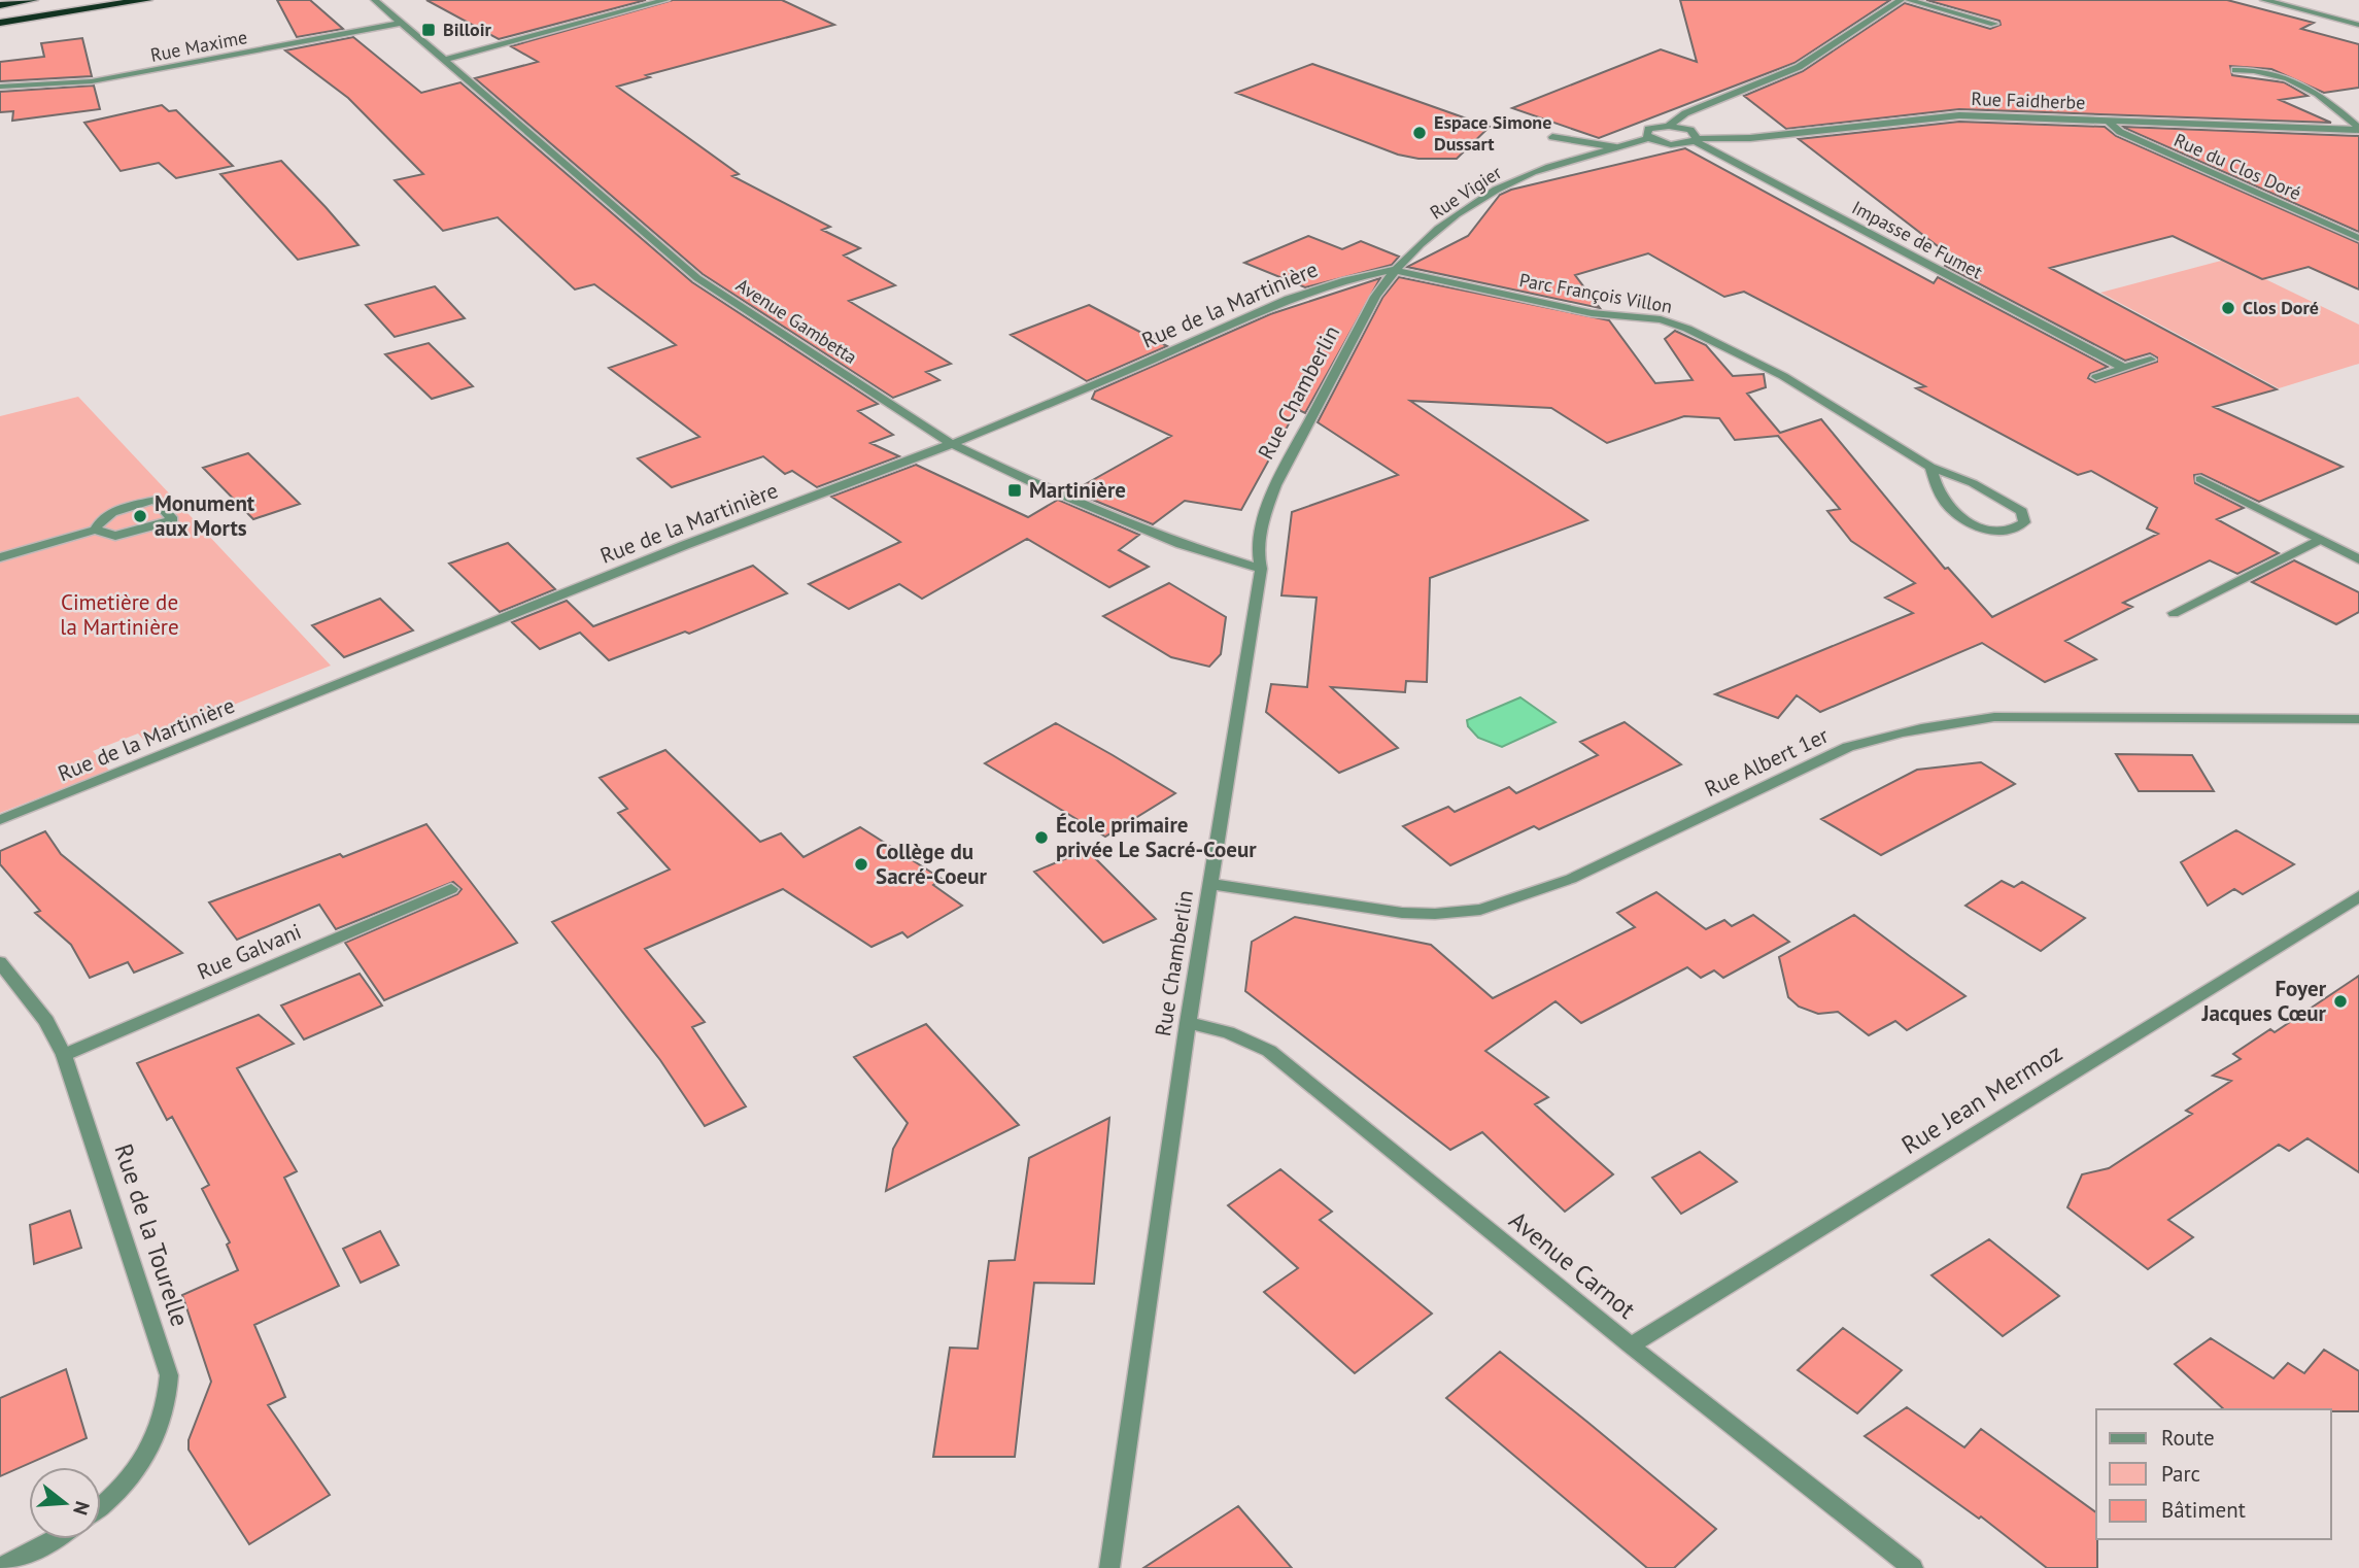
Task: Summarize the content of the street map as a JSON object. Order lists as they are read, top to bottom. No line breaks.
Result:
{"streets":{"street":["Rue Maxime","Rue Faidherbe","Rue du Clos Doré","Rue Vigier","Impasse de Fumet","Parc François Villon","Rue de la Martinière","Avenue Gambetta","Rue Chamberlin","Rue Albert 1er","Rue Galvani","Rue Jean Mermoz","Rue de la Tourelle","Avenue Carnot"]},"crossings":[["Rue Maxime","Avenue Gambetta"],["Rue Faidherbe","Rue du Clos Doré"],["Rue Faidherbe","Rue Vigier"],["Rue Faidherbe","Impasse de Fumet"],["Rue Vigier","Parc François Villon"],["Rue Vigier","Rue de la Martinière"],["Rue Vigier","Rue Chamberlin"],["Parc François Villon","Rue de la Martinière"],["Parc François Villon","Rue Chamberlin"],["Rue de la Martinière","Avenue Gambetta"],["Rue de la Martinière","Rue Chamberlin"],["Avenue Gambetta","Rue Chamberlin"],["Rue Chamberlin","Rue Albert 1er"],["Rue Chamberlin","Avenue Carnot"],["Rue Galvani","Rue de la Tourelle"],["Rue Jean Mermoz","Avenue Carnot"]],"parks":["Cimetière de la Martinière"],"places":{"transit":["Billoir","Martinière"],"other":["Espace Simone Dussart","Clos Doré","Monument aux Morts","École primaire privée Le Sacré-Coeur","Collège du Sacré-Coeur","Foyer Jacques Cœur"]},"legend":["Route","Parc","Bâtiment"],"north":"right"}
